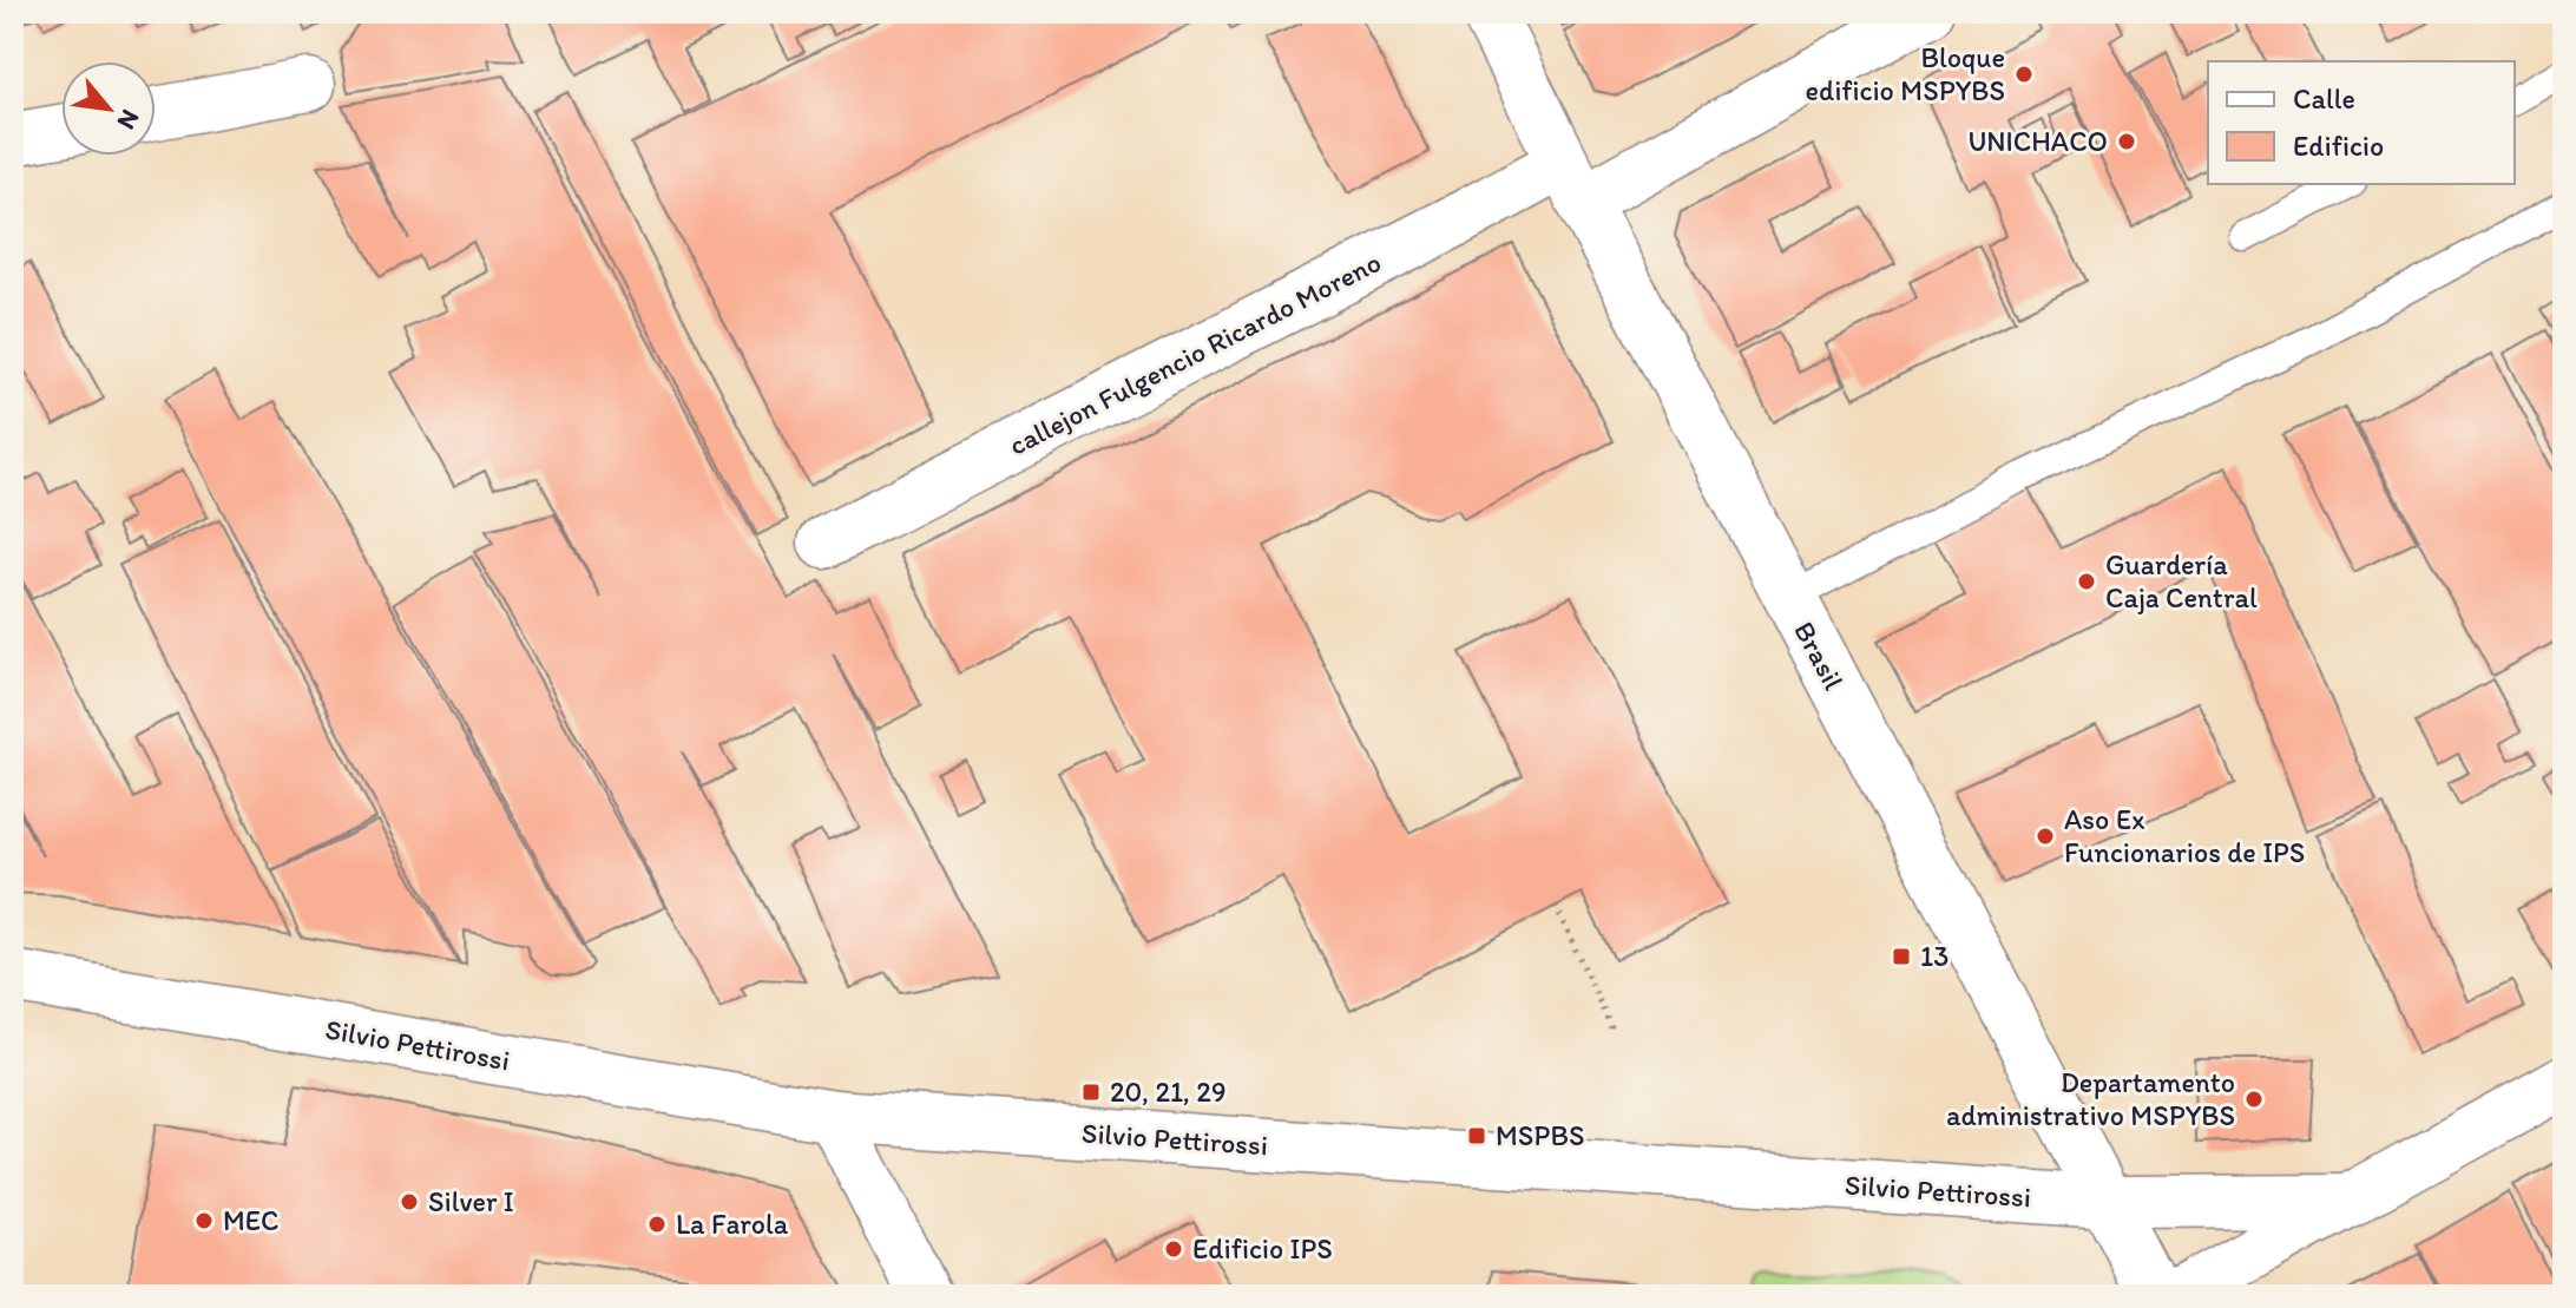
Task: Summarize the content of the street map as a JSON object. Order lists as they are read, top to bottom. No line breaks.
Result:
{"streets":{"main road":["callejon Fulgencio Ricardo Moreno","Brasil","Silvio Pettirossi"]},"crossings":[["callejon Fulgencio Ricardo Moreno","Brasil"],["Brasil","Silvio Pettirossi"]],"places":{"other":["Bloque edificio MSPYBS","UNICHACO","Guardería Caja Central","Aso Ex Funcionarios de IPS","Departamento administrativo MSPYBS","Silver I","MEC","La Farola","Edificio IPS"],"transit":["13","20, 21, 29","MSPBS"]},"legend":["Calle","Edificio"],"north":"bottom right"}
